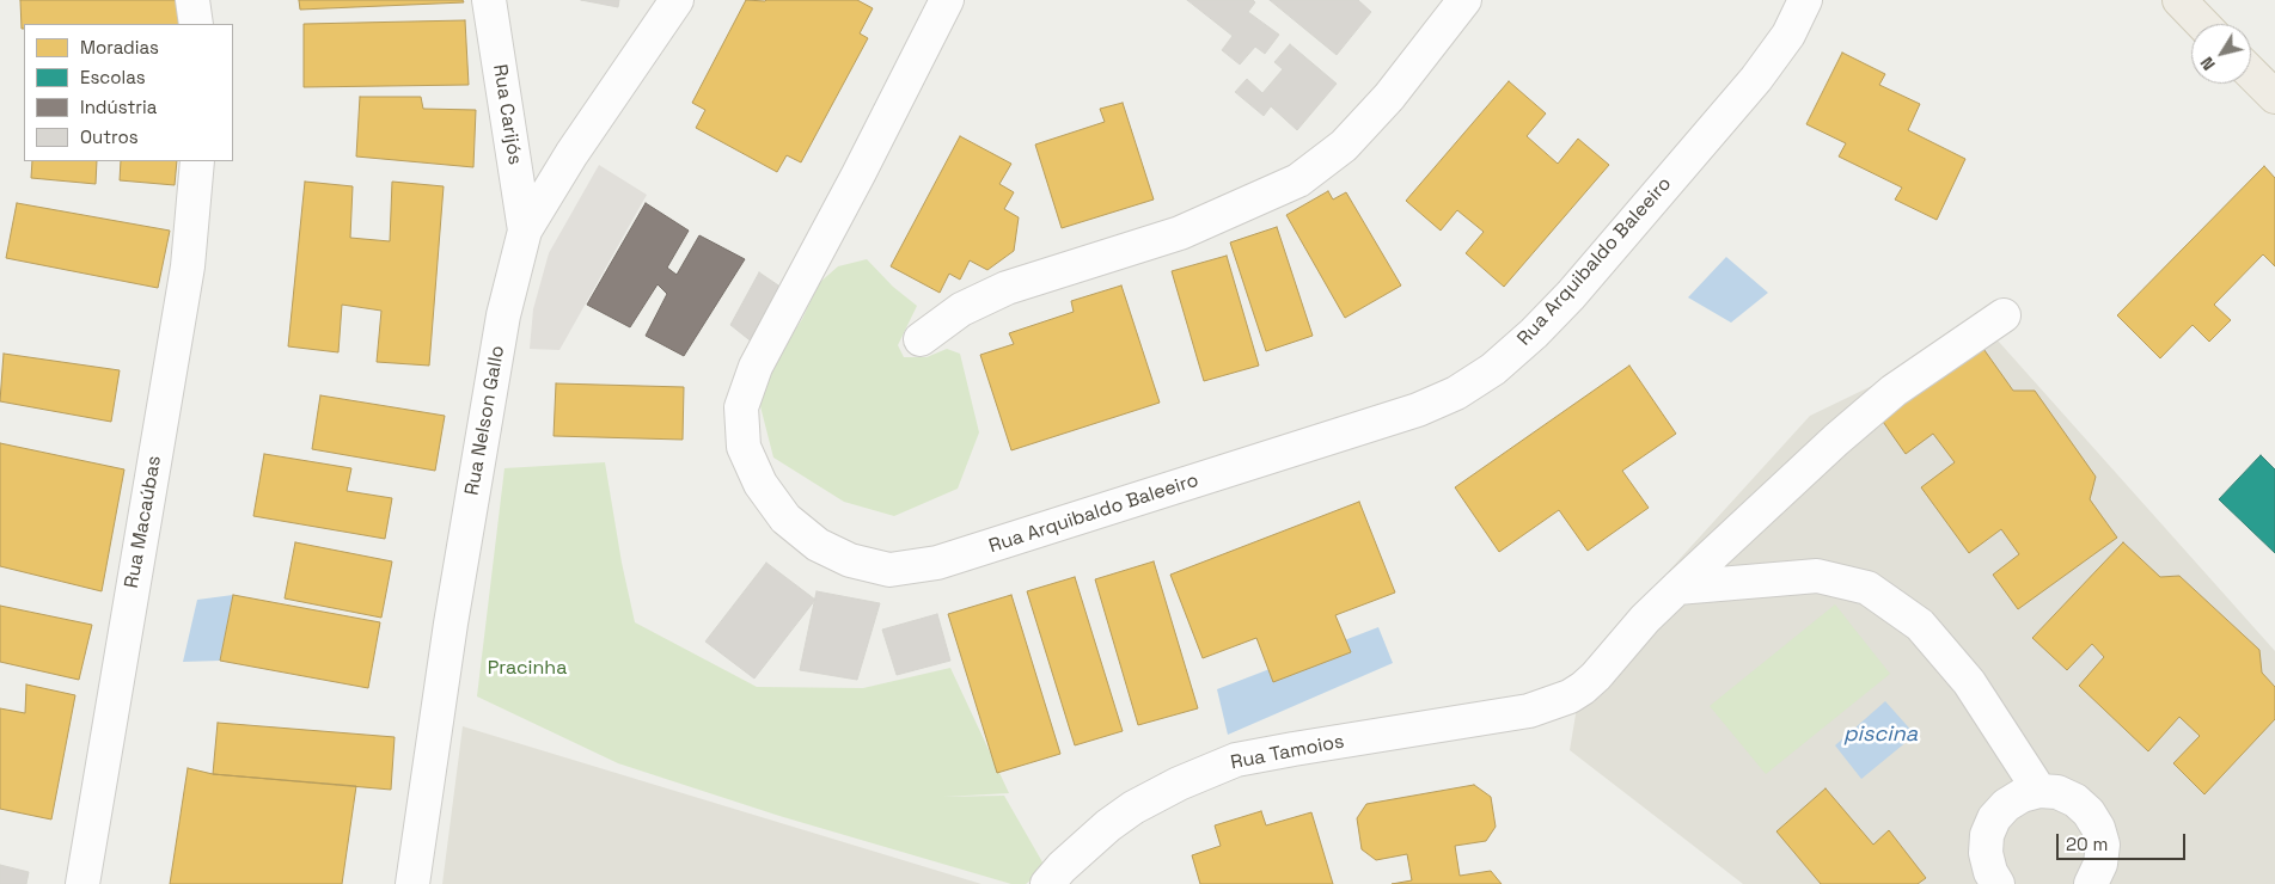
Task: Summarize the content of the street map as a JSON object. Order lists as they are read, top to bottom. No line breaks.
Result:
{"streets":{"street":["Rua Carijós","Rua Arquibaldo Baleeiro","Rua Nelson Gallo","Rua Macaúbas","Rua Tamoios"]},"crossings":[["Rua Carijós","Rua Nelson Gallo"]],"water":["piscina"],"parks":["Pracinha"],"legend":["Moradias","Escolas","Indústria","Outros"],"scale_bar":"20 m","north":"bottom left"}
